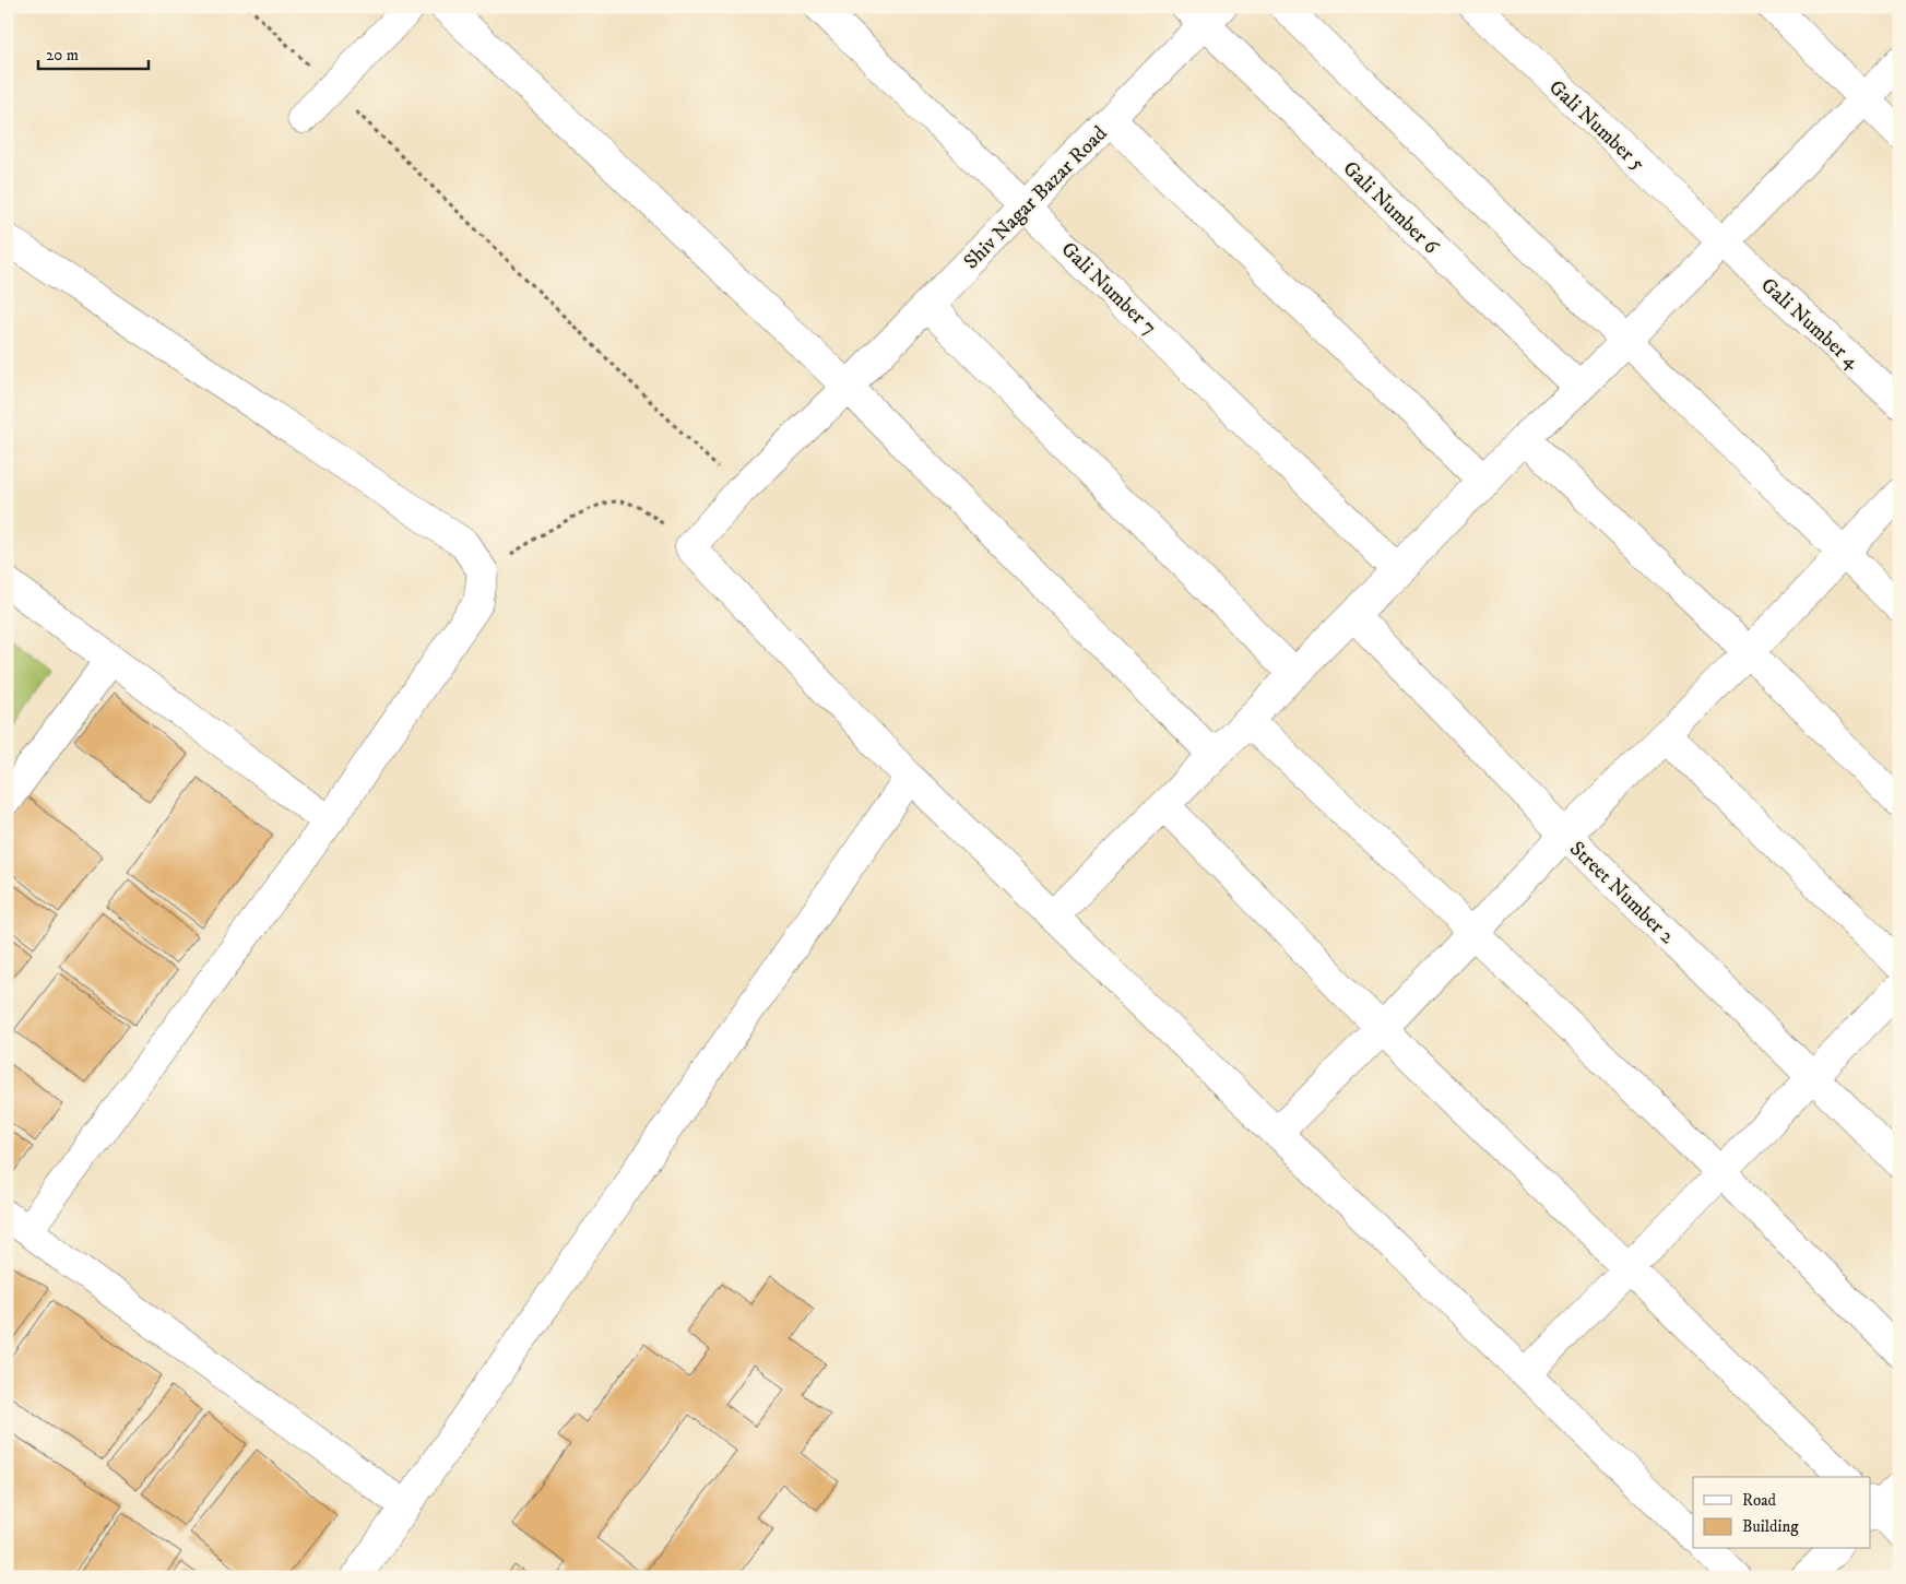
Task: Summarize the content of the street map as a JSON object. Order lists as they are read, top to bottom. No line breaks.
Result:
{"streets":{"street":["Gali Number 5","Shiv Nagar Bazar Road","Gali Number 6","Gali Number 7","Gali Number 4","Street Number 2"]},"crossings":[["Gali Number 5","Gali Number 4"],["Shiv Nagar Bazar Road","Gali Number 6"],["Shiv Nagar Bazar Road","Gali Number 7"]],"legend":["Road","Building"],"scale_bar":"20 m"}
